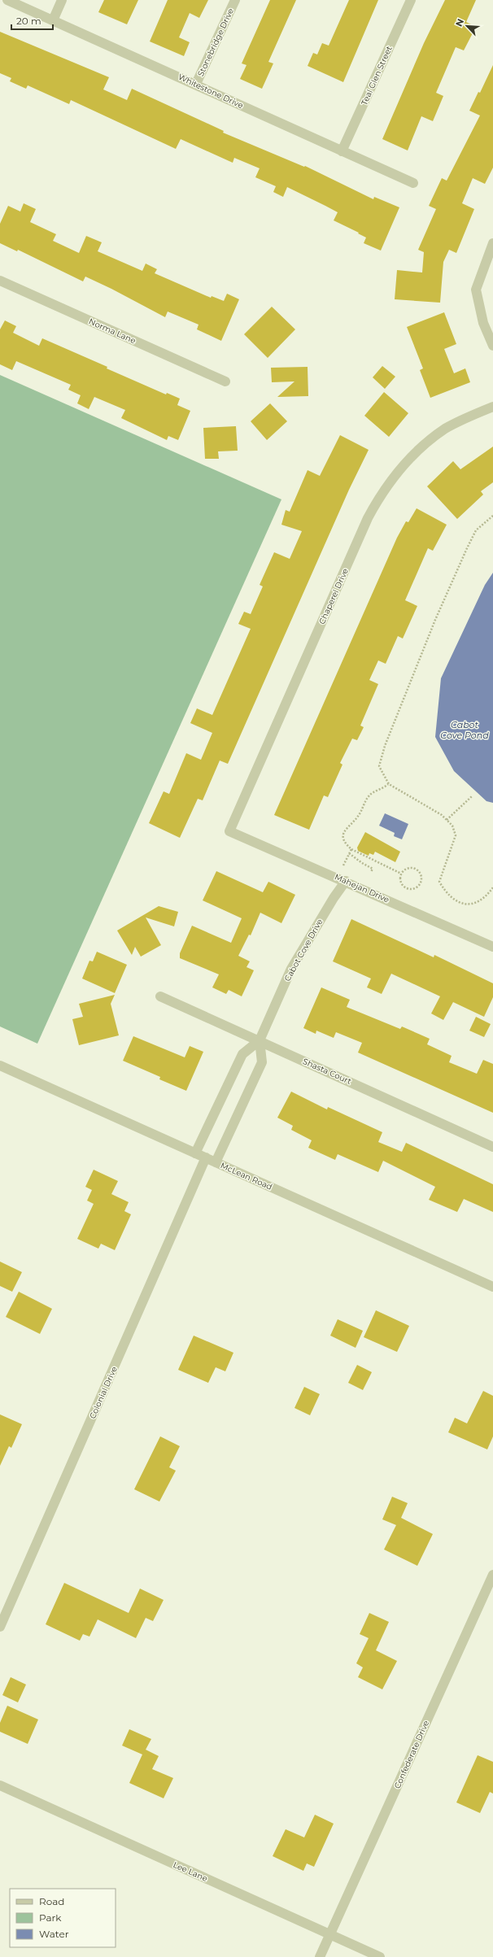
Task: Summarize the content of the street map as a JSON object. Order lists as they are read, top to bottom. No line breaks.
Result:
{"streets":{"street":["Stonebridge Drive","Teal Glen Street","Whitestone Drive","Norma Lane","Chaperel Drive","Mahejan Drive","Cabot Cove Drive","Shasta Court","McLean Road","Colonial Drive","Confederate Drive","Lee Lane"]},"crossings":[["Stonebridge Drive","Whitestone Drive"],["Teal Glen Street","Whitestone Drive"],["Chaperel Drive","Mahejan Drive"],["Mahejan Drive","Cabot Cove Drive"],["Cabot Cove Drive","Shasta Court"],["Cabot Cove Drive","McLean Road"],["McLean Road","Colonial Drive"],["Confederate Drive","Lee Lane"]],"water":["Cabot Cove Pond"],"legend":["Road","Park","Water"],"scale_bar":"20 m","north":"top left"}
